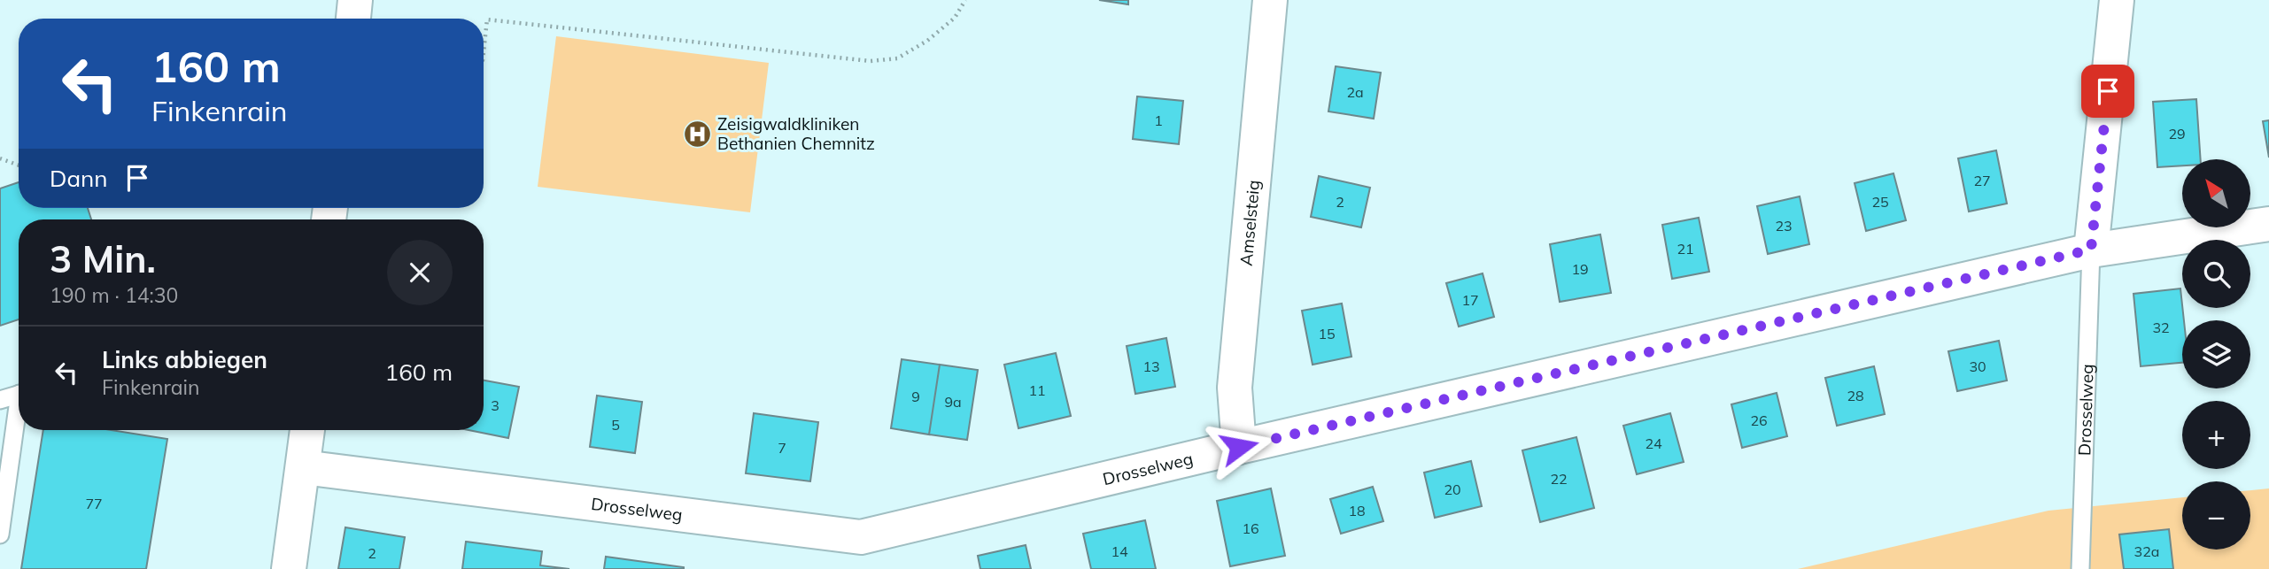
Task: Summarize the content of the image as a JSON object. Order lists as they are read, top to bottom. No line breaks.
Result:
{"streets":{"street":["Amselsteig","Drosselweg"]},"crossings":[["Amselsteig","Drosselweg"]],"places":{"hospital":["Zeisigwaldkliniken Bethanien Chemnitz"]},"house_numbers":["2a","1","29","27","2","25","23","21","19","17","32","15","13","30","11","28","9","9a","3","26","5","24","7","22","20","77","18","16","14","32a","2"],"north":"top left","page":{"turn":["160 m","Finkenrain"],"then":"Dann","map_buttons":["+","−"],"heading":["3 Min.","190 m · 14:30"],"list":[{"name":"Links abbiegen","note":"Finkenrain","value":"160 m"}]}}
